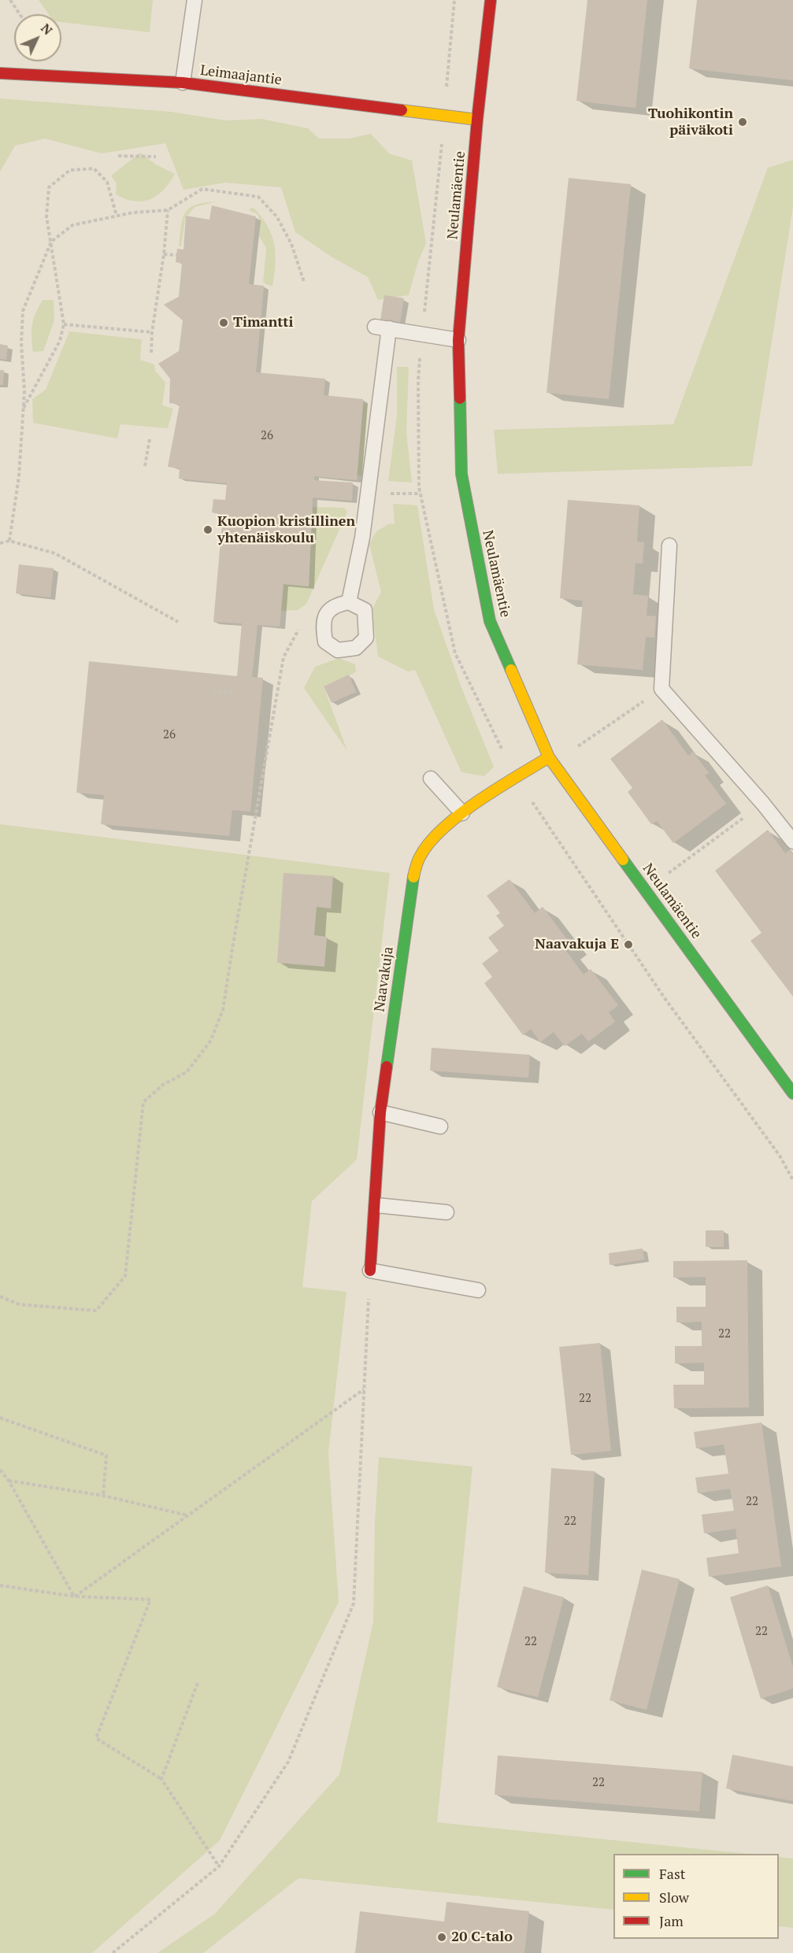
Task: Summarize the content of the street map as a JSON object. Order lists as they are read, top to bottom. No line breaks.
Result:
{"streets":{"street":["Leimaajantie","Neulamäentie","Naavakuja"]},"crossings":[["Leimaajantie","Neulamäentie"],["Neulamäentie","Naavakuja"]],"places":["Tuohikontin päiväkoti","Timantti","Kuopion kristillinen yhtenäiskoulu","Naavakuja E","20 C-talo"],"house_numbers":["26","26","22","22","22","22","22","22","22"],"legend":["Fast","Slow","Jam"],"north":"top right"}
